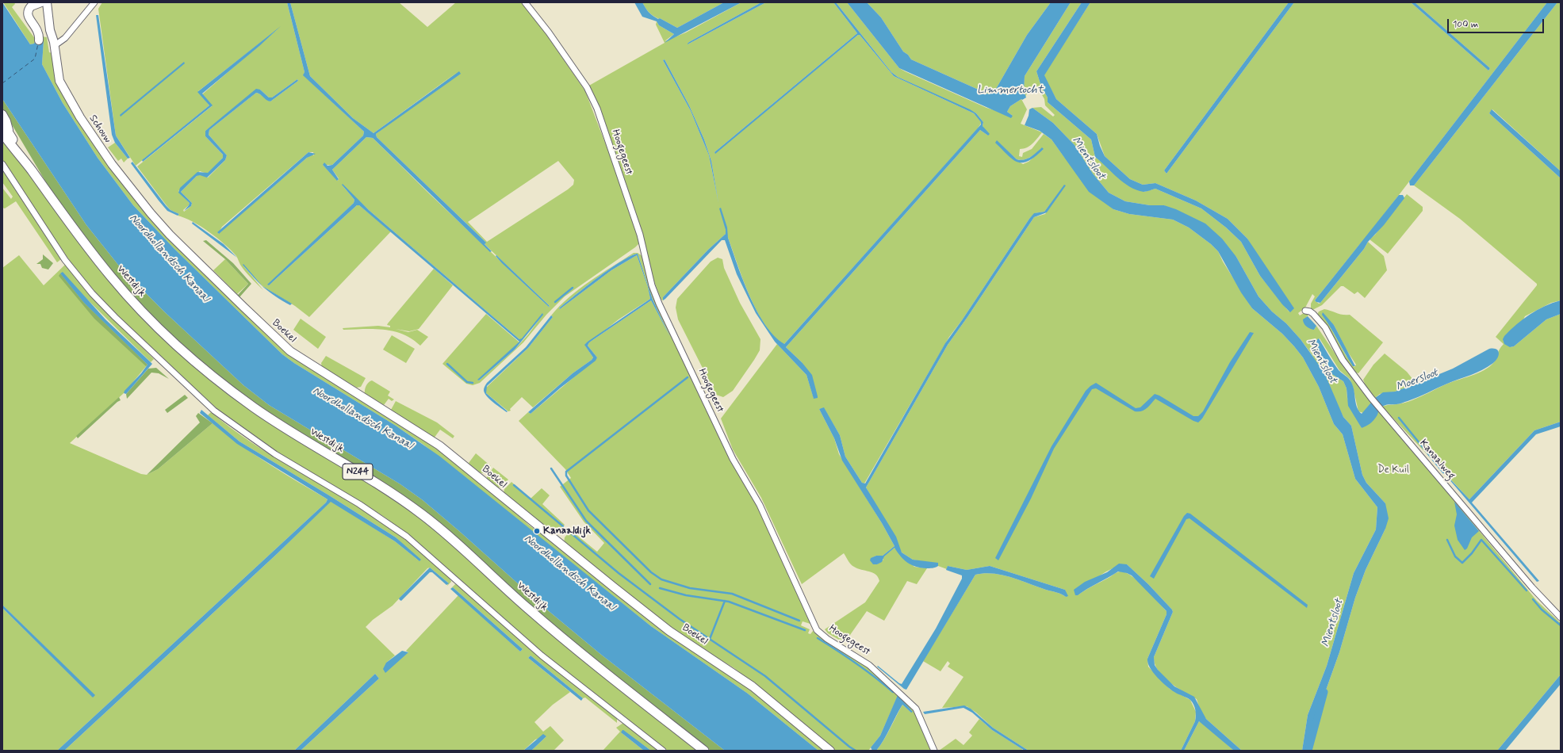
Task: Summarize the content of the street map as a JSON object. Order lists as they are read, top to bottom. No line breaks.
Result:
{"streets":{"main road":["Westdijk","N244"],"street":["Schouw","Hoogegeest","Boekel","Kanaalweg"]},"crossings":[["Schouw","Boekel"]],"water":["Limmertocht","Mientsloot","Noordhollandsch Kanaal","Moersloot"],"parks":["De Kuil"],"places":["Kanaaldijk"],"scale_bar":"100 m"}
